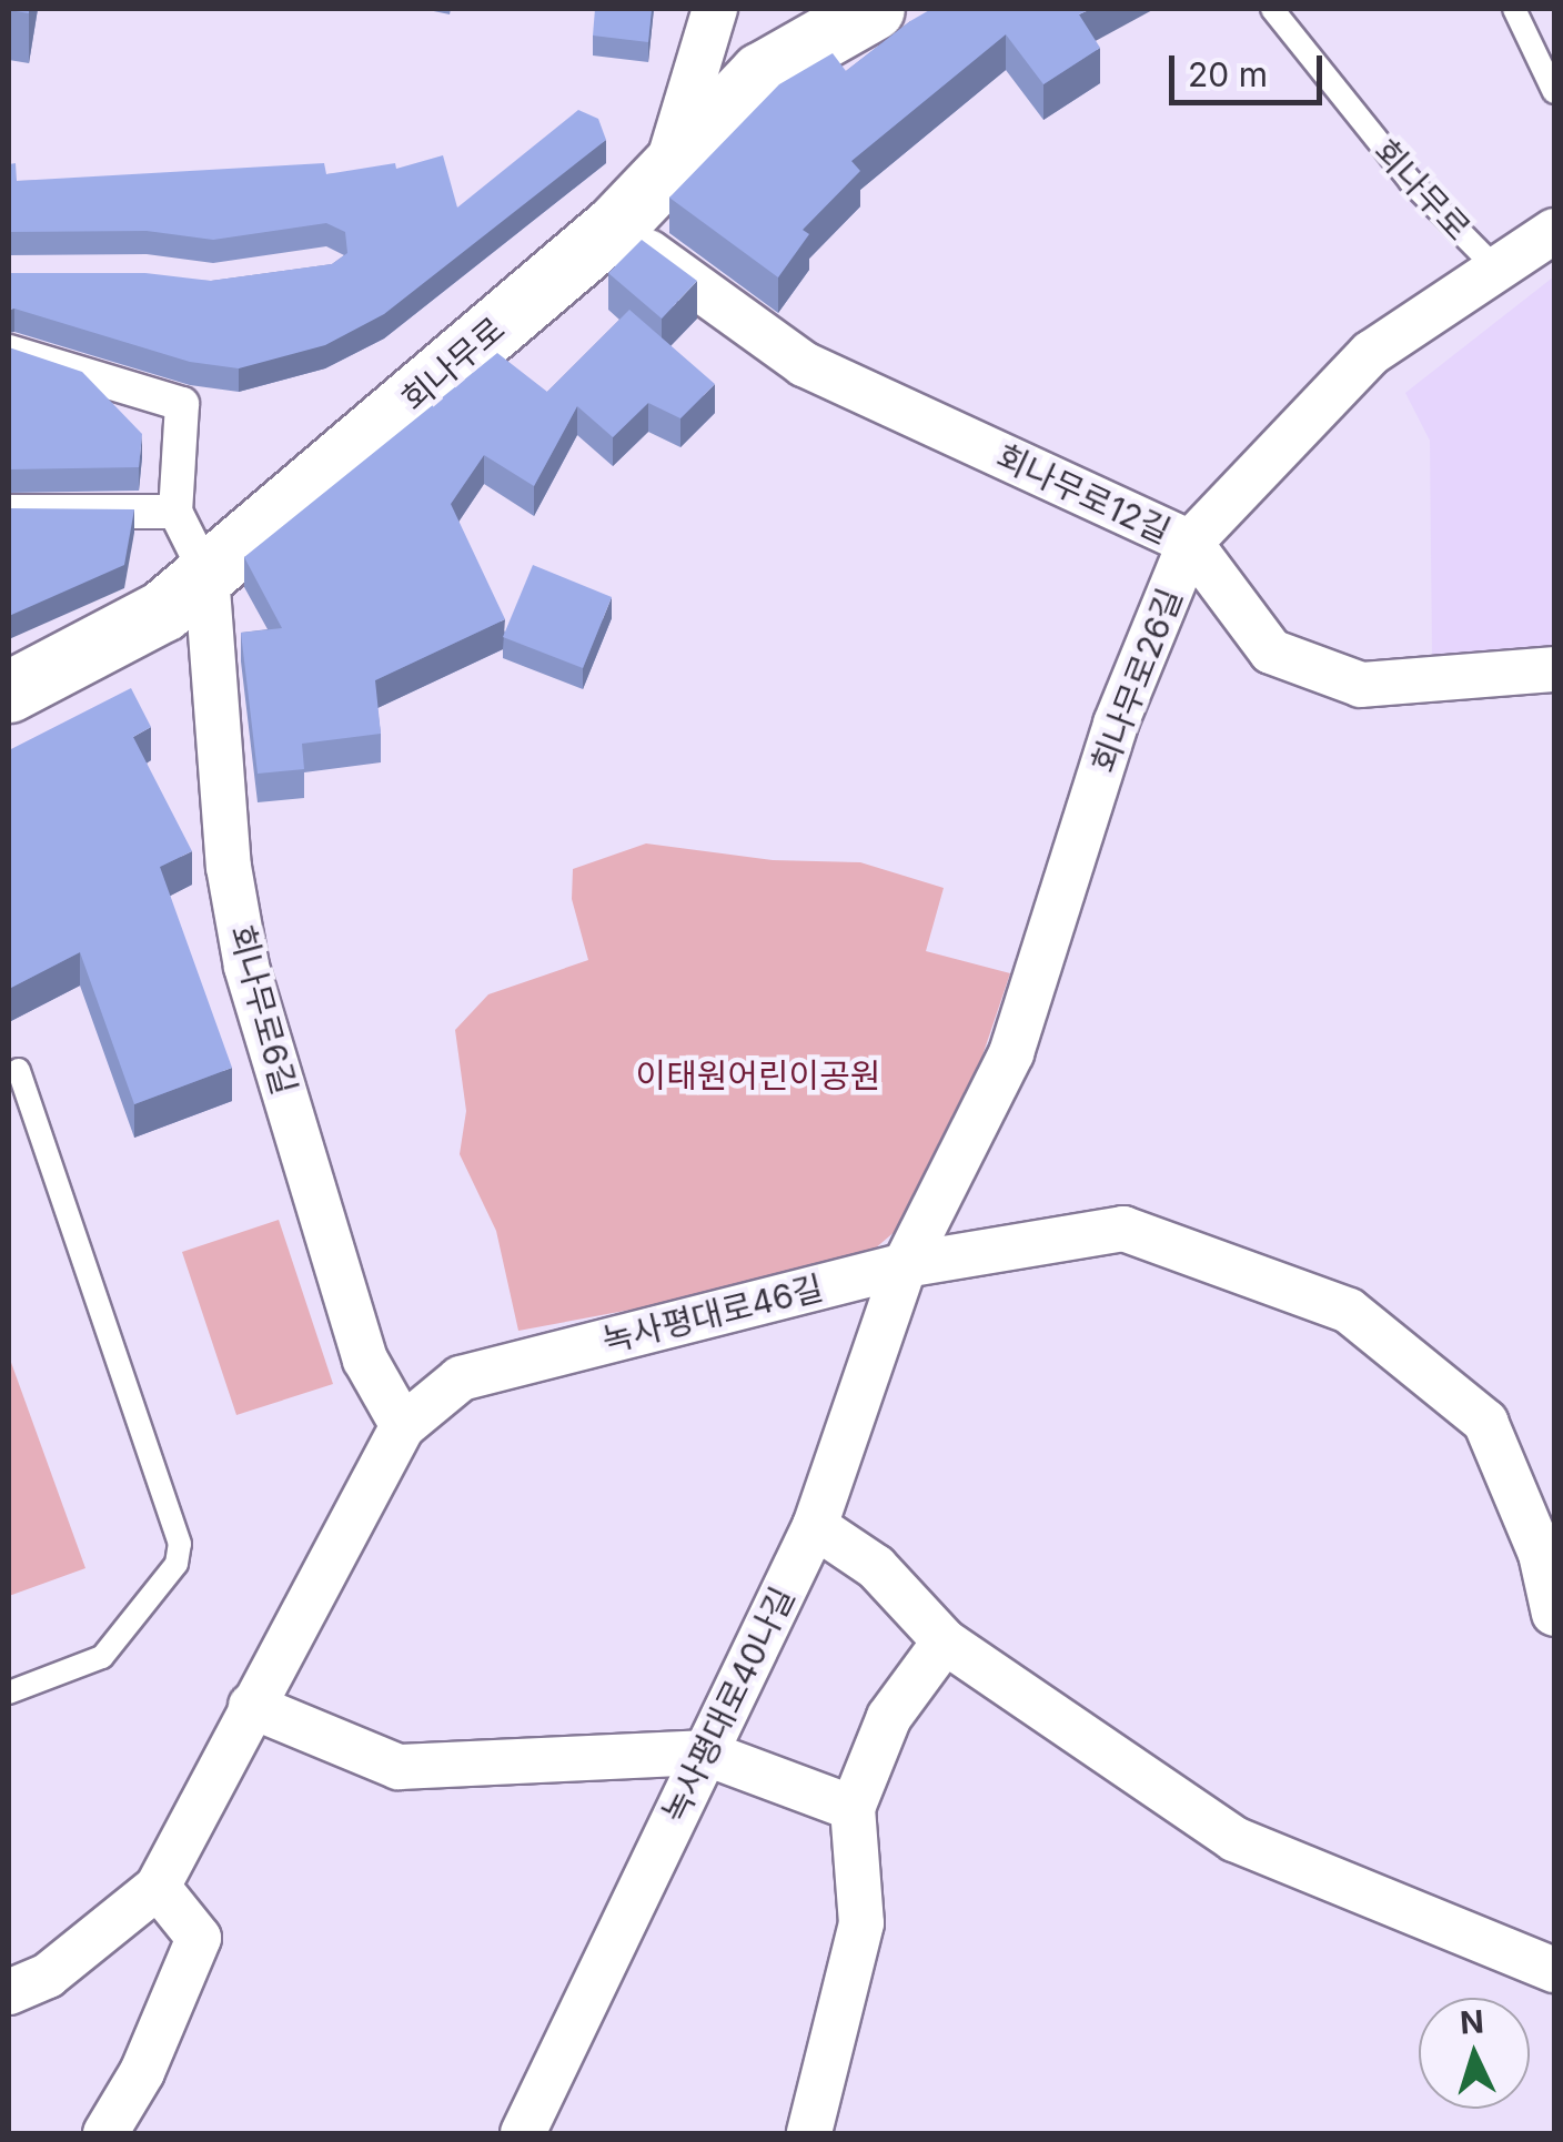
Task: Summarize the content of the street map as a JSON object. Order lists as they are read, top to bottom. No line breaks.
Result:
{"streets":{"main road":["회나무로"],"street":["회나무로12길","회나무로26길","회나무로6길","녹사평대로46길","녹사평대로40나길"]},"crossings":[["회나무로","회나무로12길"],["회나무로","회나무로26길"],["회나무로","회나무로6길"],["회나무로12길","회나무로26길"],["회나무로26길","녹사평대로46길"],["회나무로26길","녹사평대로40나길"],["회나무로6길","녹사평대로46길"],["녹사평대로46길","녹사평대로40나길"]],"parks":["이태원어린이공원"],"scale_bar":"20 m","north":"top"}
